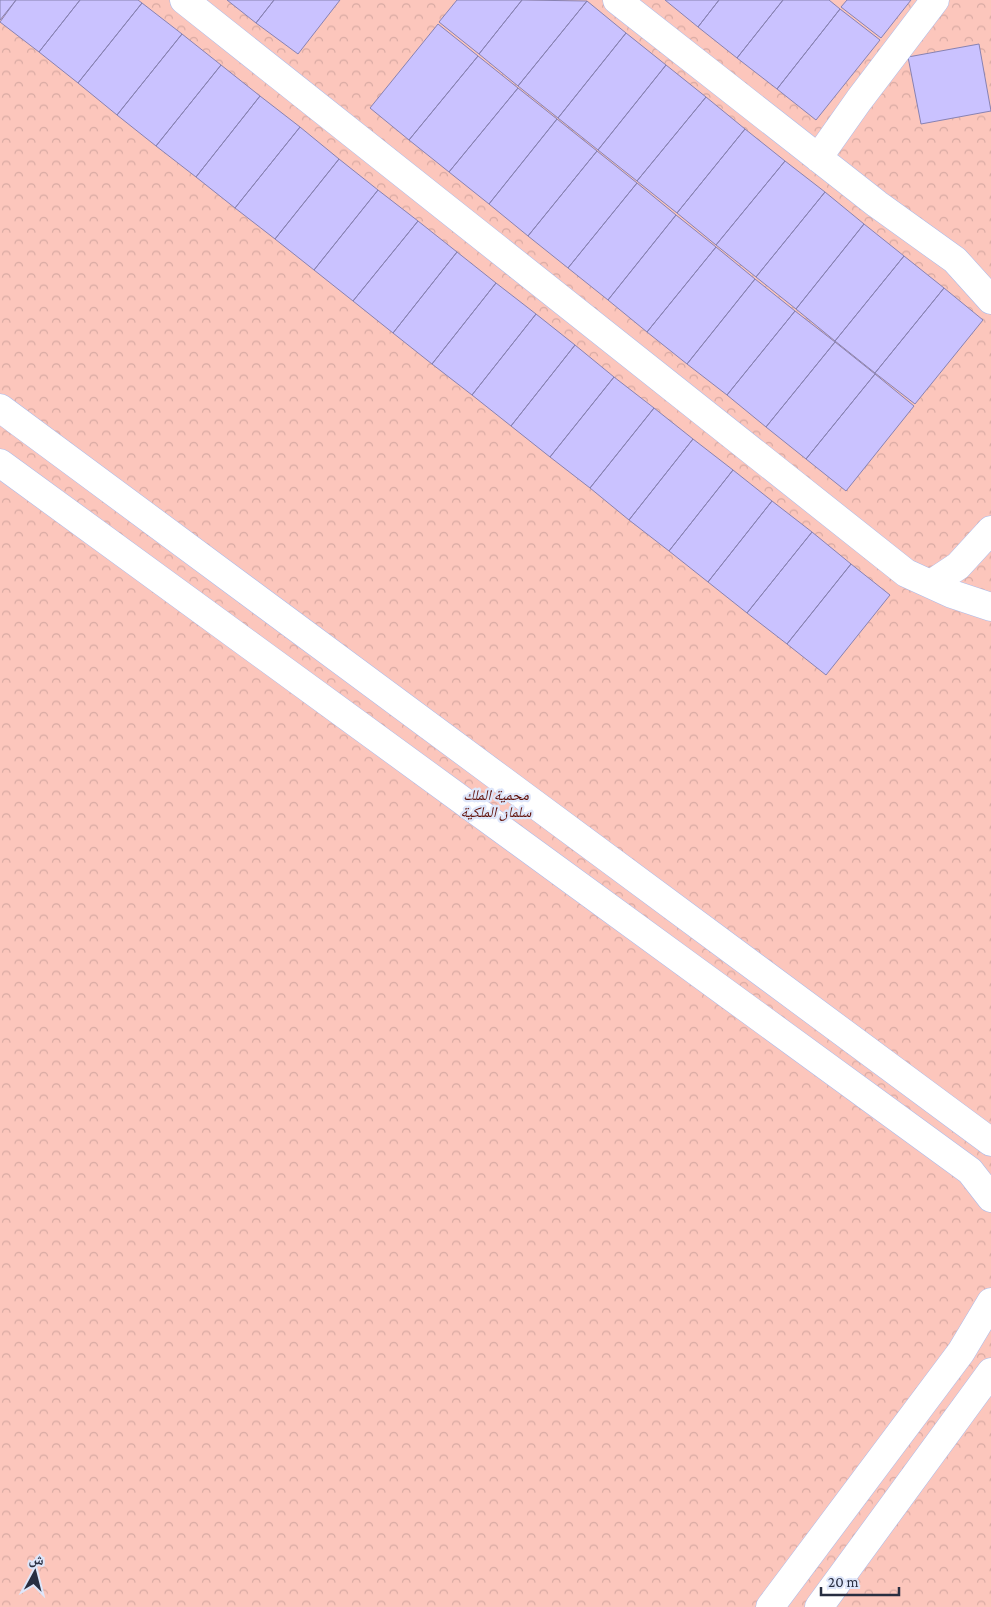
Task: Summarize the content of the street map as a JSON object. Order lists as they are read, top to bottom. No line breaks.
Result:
{"parks":["محمية الملك سلمان الملكية"],"scale_bar":"20 m","north":"top"}
